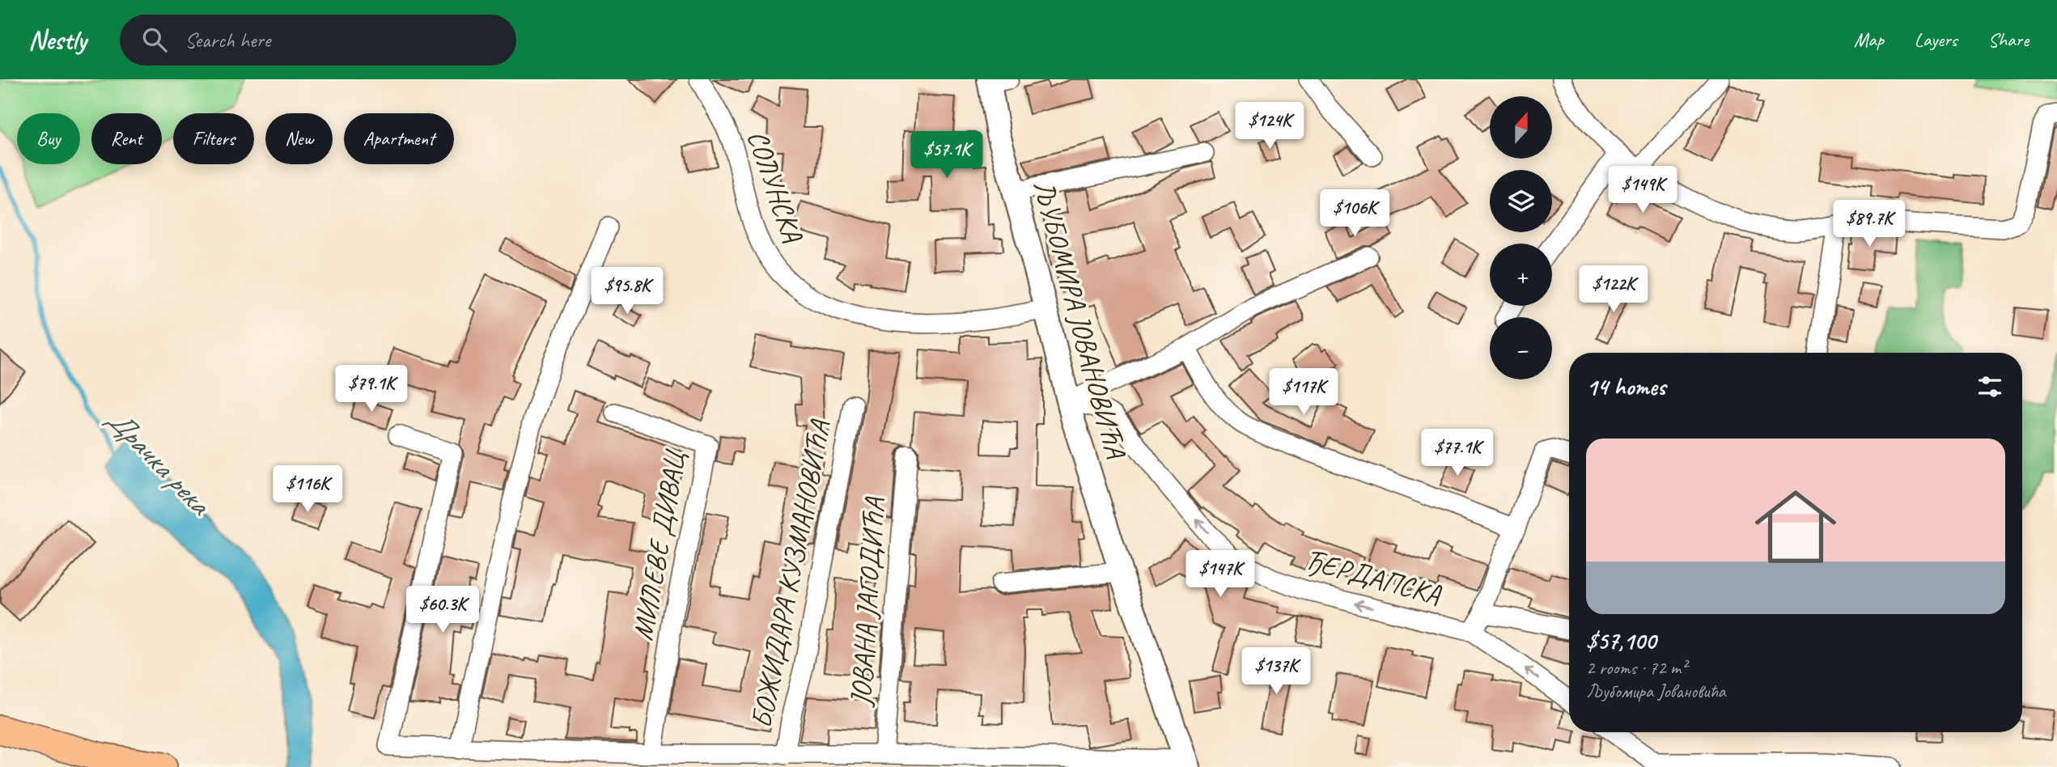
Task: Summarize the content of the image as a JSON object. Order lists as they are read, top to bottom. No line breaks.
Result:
{"streets":{"street":["СОЛУНСКА","ЉУБОМИРА ЈОВАНОВИЋА","МИЛЕВЕ ДИВАЦ","БОЖИДАРА КУЗМАНОВИЋА","ЂЕРДАПСКА","ЈОВАНА ЈАГОДИЋА"]},"crossings":[["СОЛУНСКА","ЉУБОМИРА ЈОВАНОВИЋА"],["ЉУБОМИРА ЈОВАНОВИЋА","ЂЕРДАПСКА"]],"water":["Драчка река"],"north":"top","page":{"header":"Nestly","search":"Search here","nav":["Map","Layers","Share"],"map_buttons":["+","−"],"price":["$124K","$57.1K","$149K","$106K","$89.7K","$122K","$95.8K","$79.1K","$117K","$77.1K","$116K","$147K","$60.3K","$137K"],"chip":["Buy","Rent","Filters","New","Apartment"],"heading":"14 homes","list":[{"name":"$57,100","note":"2 rooms · 72 m² · Љубомира Јовановића"}]}}
